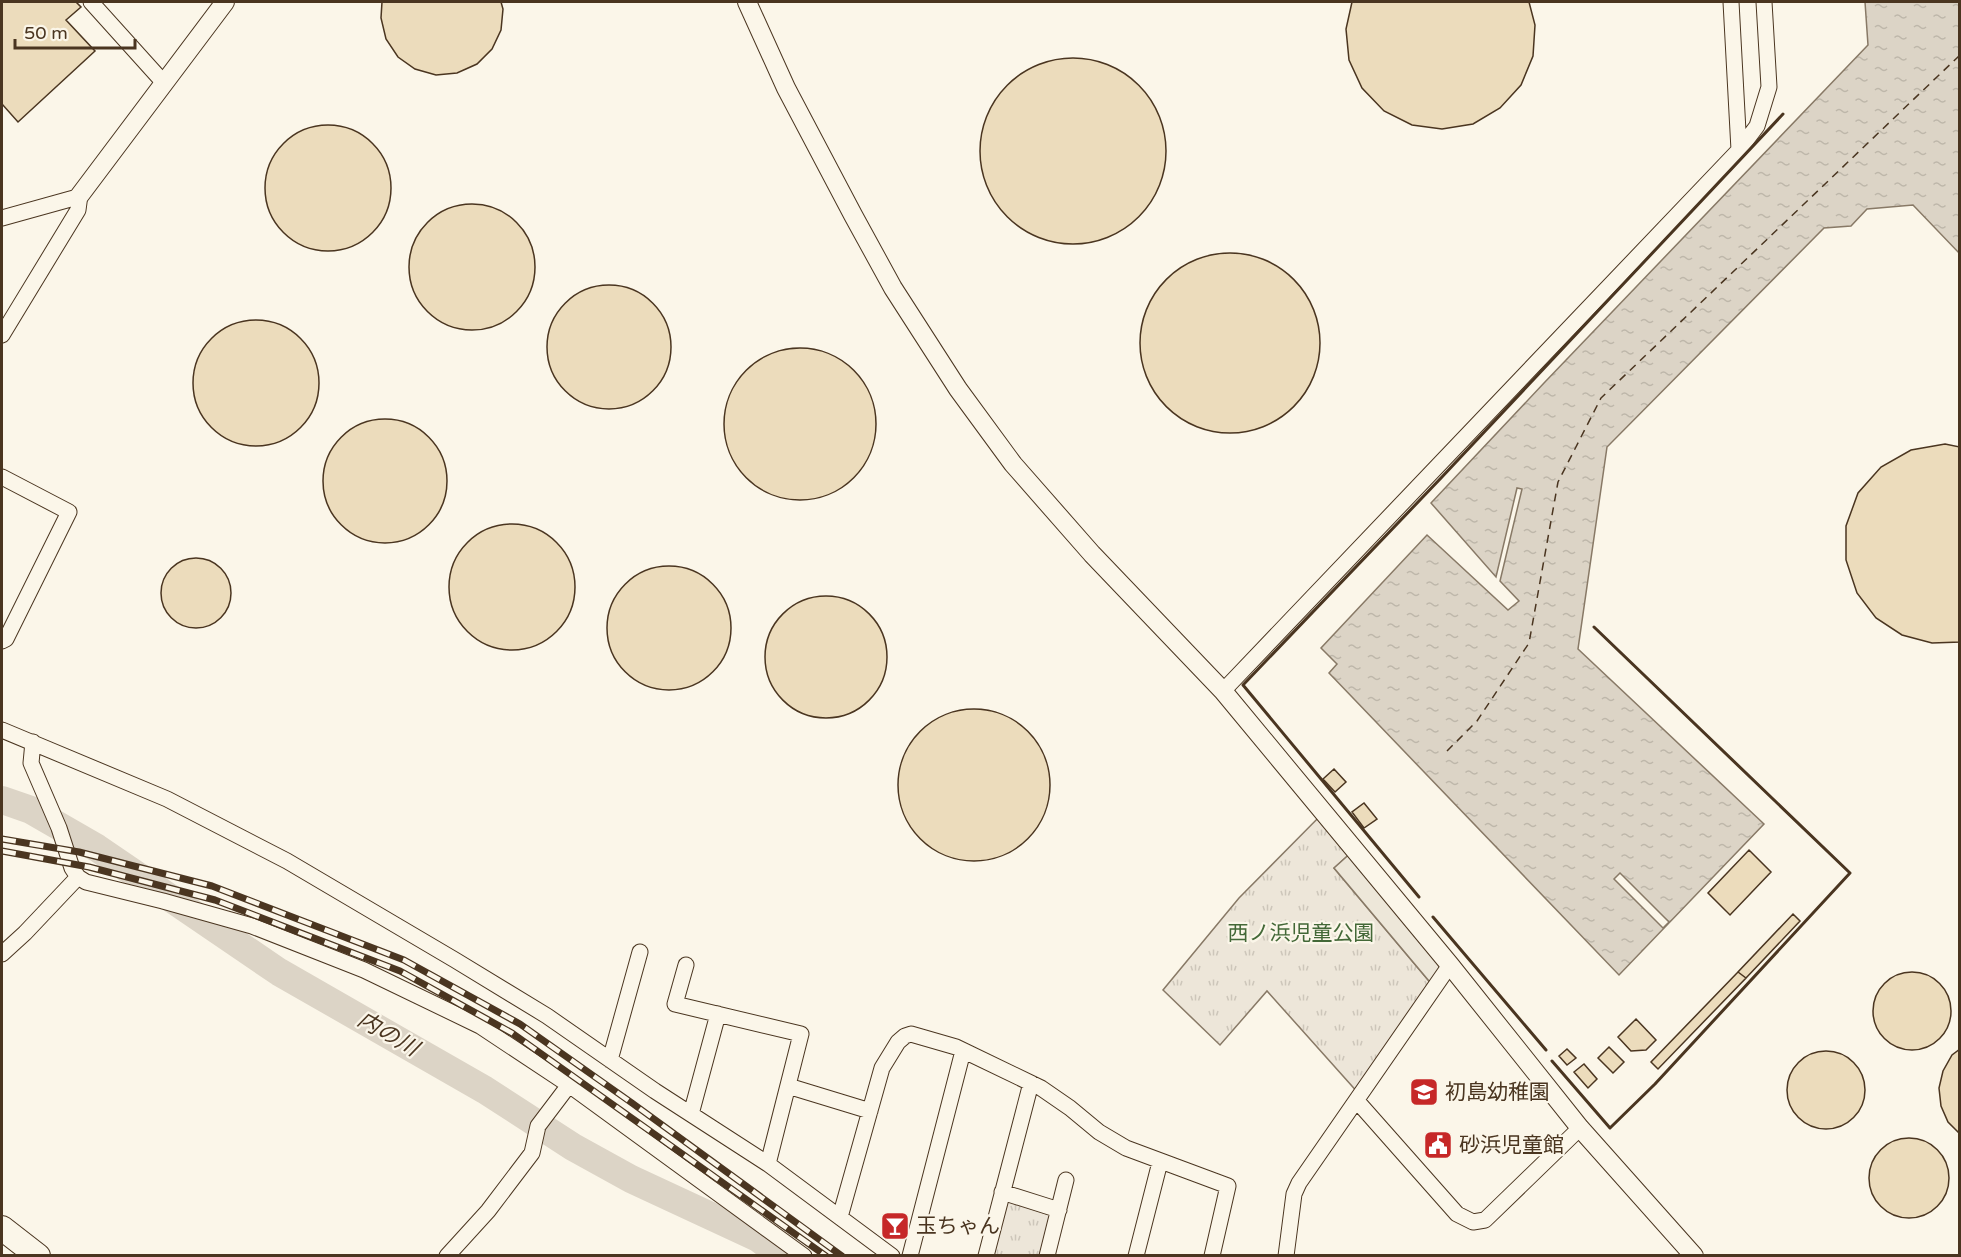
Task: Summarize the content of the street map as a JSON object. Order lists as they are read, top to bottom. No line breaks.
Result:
{"water":["内の川"],"parks":["西ノ浜児童公園"],"places":{"school or university":["初島幼稚園"],"public building":["砂浜児童館"],"bar":["玉ちゃん"]},"scale_bar":"50 m"}
